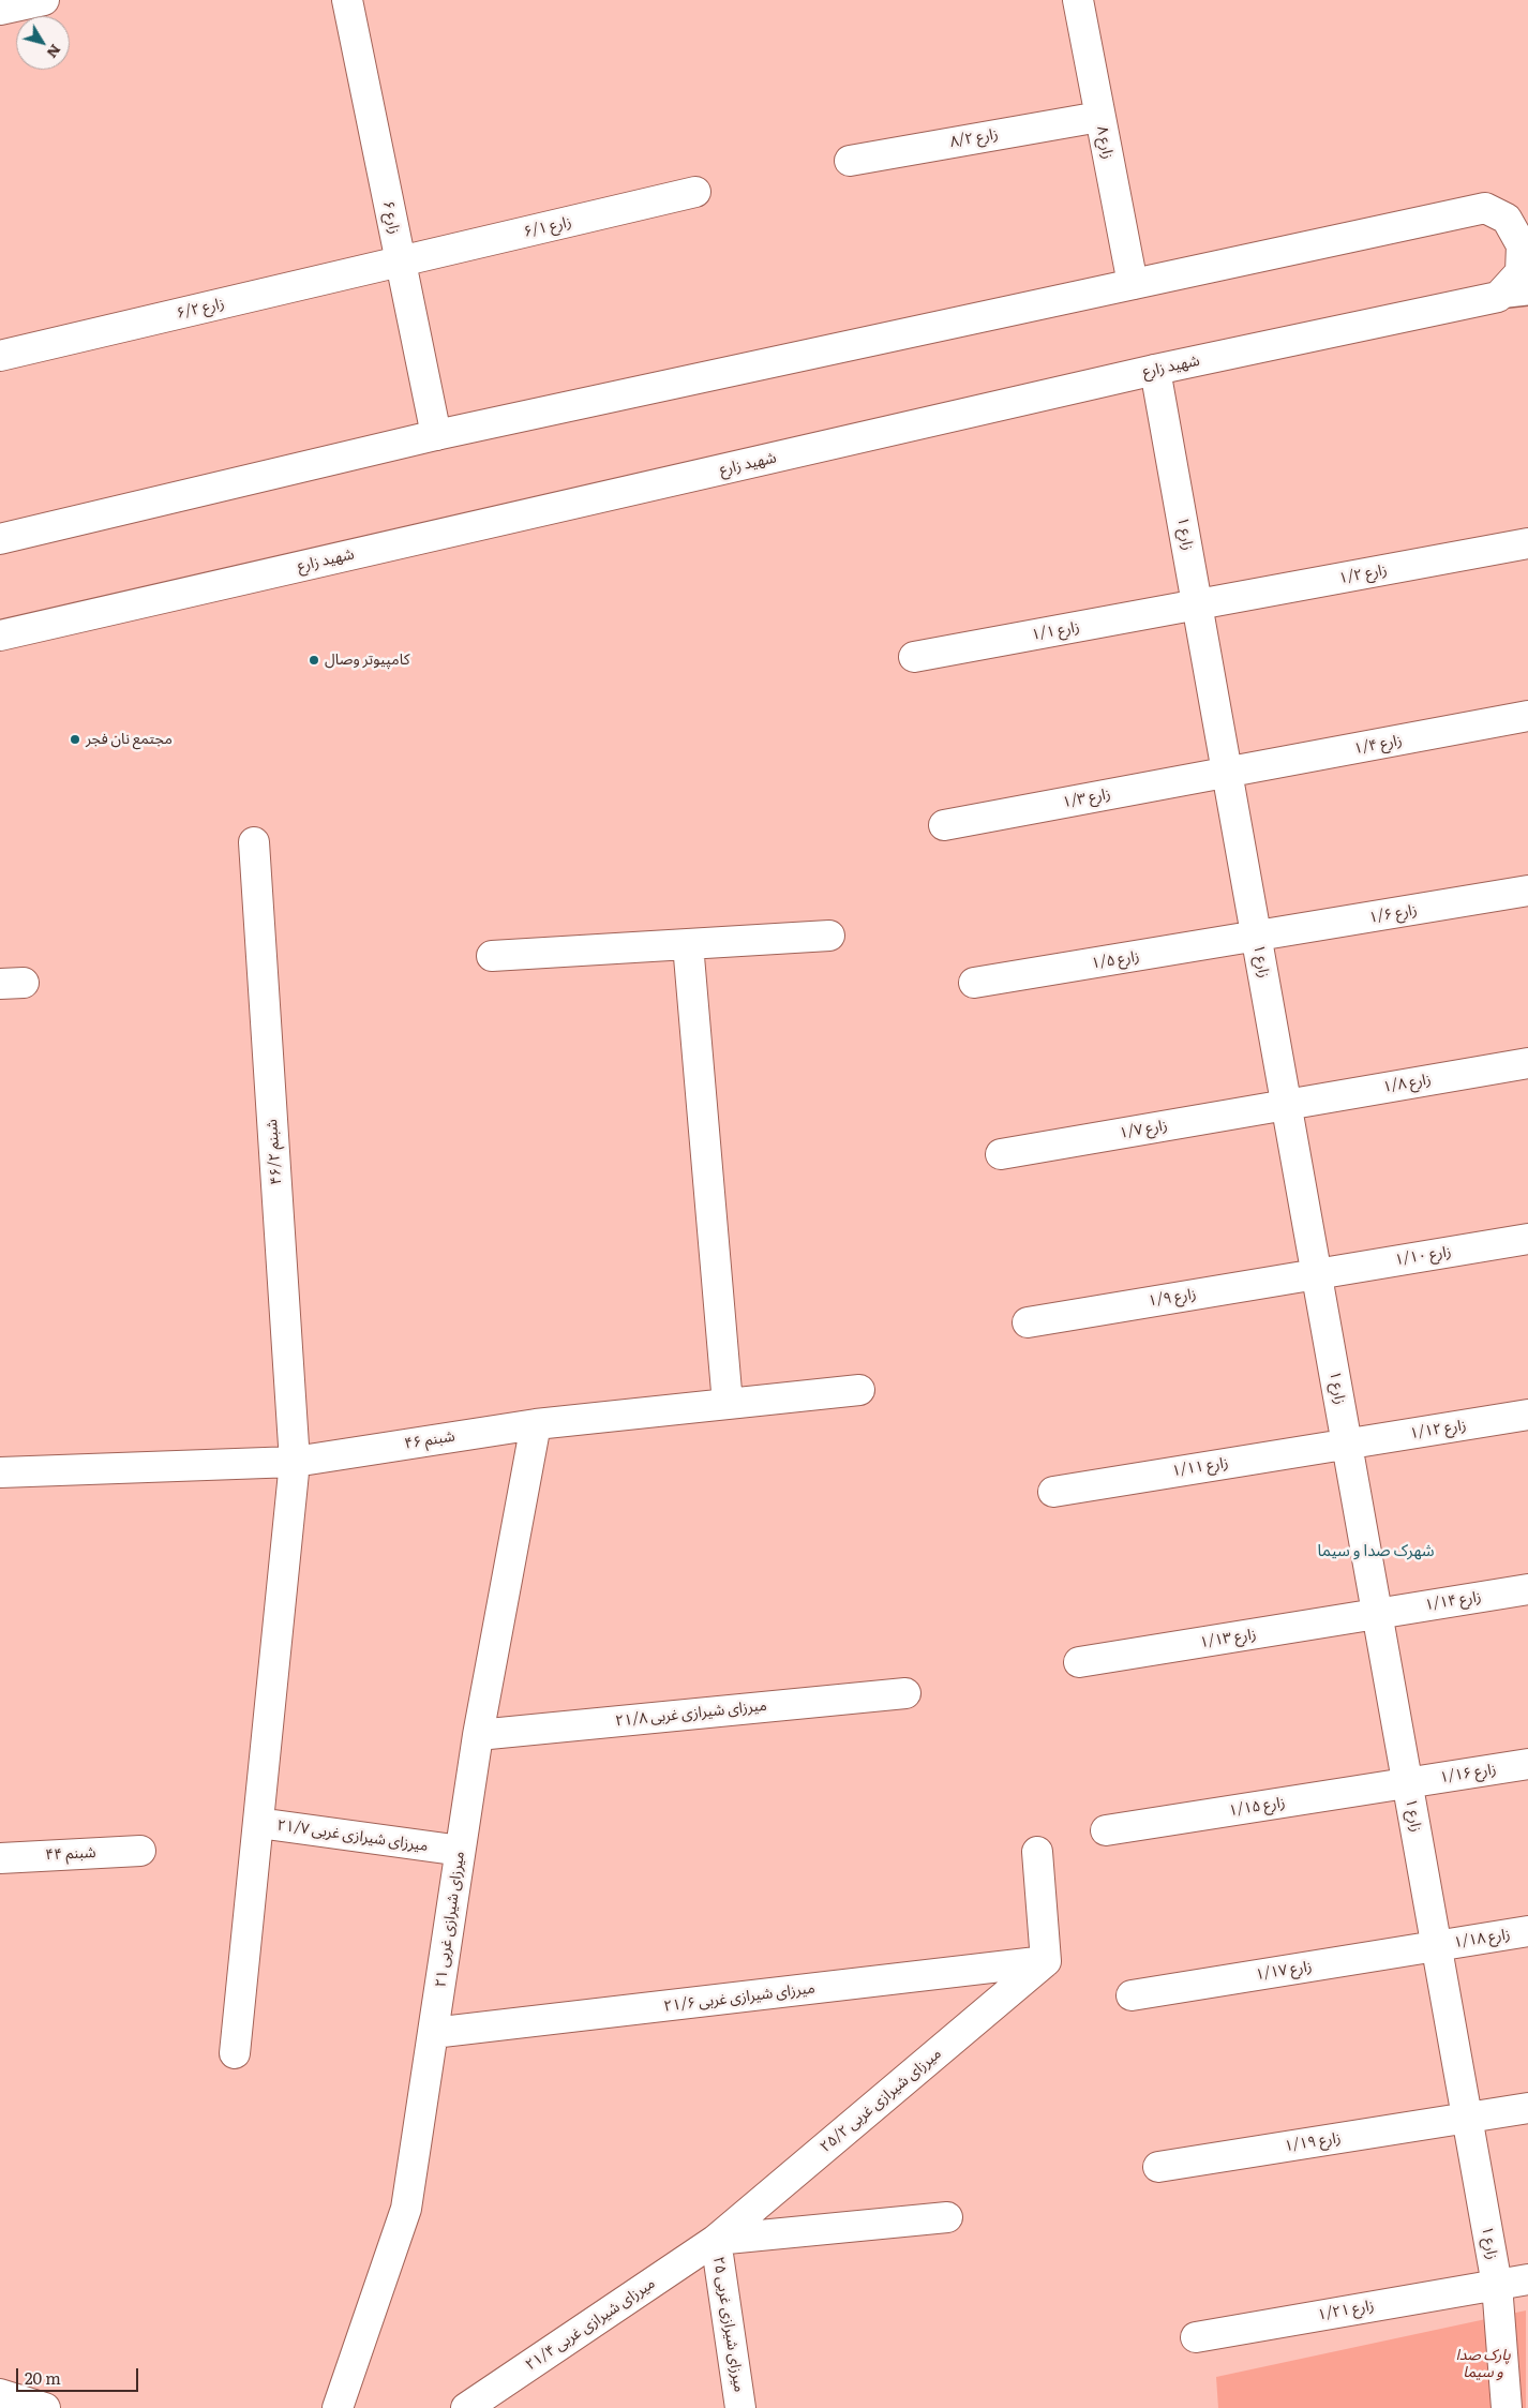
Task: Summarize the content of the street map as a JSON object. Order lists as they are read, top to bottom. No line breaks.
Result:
{"streets":{"street":["۸/۲ زارع","۸ زارع","۶ زارع","۶/۱ زارع","۶/۲ زارع","شهید زارع","۱ زارع","۱/۲ زارع","۱/۱ زارع","۱/۴ زارع","۱/۳ زارع","۱/۶ زارع","۱/۵ زارع","۱/۸ زارع","۱/۷ زارع","۴۶/۲ شبنم","۱/۱۰ زارع","۱/۹ زارع","۱/۱۲ زارع","۴۶ شبنم","۱/۱۱ زارع","۱/۱۴ زارع","۱/۱۳ زارع","۲۱/۸ میرزای شیرازی غربی","۱/۱۶ زارع","۱/۱۵ زارع","۲۱/۷ میرزای شیرازی غربی","شبنم ۴۴","۲۱ میرزای شیرازی غربی","۱/۱۸ زارع","۱/۱۷ زارع","۲۱/۶ میرزای شیرازی غربی","۲۵/۲ میرزای شیرازی غربی","۱/۱۹ زارع","۱/۲۱ زارع","۲۱/۴ میرزای شیرازی غربی","۲۵ میرزای شیرازی غربی"]},"crossings":[["۸/۲ زارع","۸ زارع"],["۶ زارع","۶/۱ زارع"],["۶ زارع","۶/۲ زارع"],["۶/۱ زارع","۶/۲ زارع"],["شهید زارع","۱ زارع"],["۱ زارع","۱/۲ زارع"],["۱ زارع","۱/۱ زارع"],["۱ زارع","۱/۴ زارع"],["۱ زارع","۱/۳ زارع"],["۱ زارع","۱/۶ زارع"],["۱ زارع","۱/۵ زارع"],["۱ زارع","۱/۸ زارع"],["۱ زارع","۱/۷ زارع"],["۱ زارع","۱/۱۰ زارع"],["۱ زارع","۱/۹ زارع"],["۱ زارع","۱/۱۲ زارع"],["۱ زارع","۱/۱۱ زارع"],["۱ زارع","۱/۱۴ زارع"],["۱ زارع","۱/۱۳ زارع"],["۱ زارع","۱/۱۶ زارع"],["۱ زارع","۱/۱۵ زارع"],["۱ زارع","۱/۱۸ زارع"],["۱ زارع","۱/۱۷ زارع"],["۱ زارع","۱/۱۹ زارع"],["۱ زارع","۱/۲۱ زارع"],["۱/۲ زارع","۱/۱ زارع"],["۱/۴ زارع","۱/۳ زارع"],["۱/۶ زارع","۱/۵ زارع"],["۱/۸ زارع","۱/۷ زارع"],["۴۶/۲ شبنم","۴۶ شبنم"],["۴۶/۲ شبنم","۲۱/۷ میرزای شیرازی غربی"],["۱/۱۰ زارع","۱/۹ زارع"],["۱/۱۲ زارع","۱/۱۱ زارع"],["۴۶ شبنم","۲۱ میرزای شیرازی غربی"],["۱/۱۴ زارع","۱/۱۳ زارع"],["۲۱/۸ میرزای شیرازی غربی","۲۱ میرزای شیرازی غربی"],["۱/۱۶ زارع","۱/۱۵ زارع"],["۲۱ میرزای شیرازی غربی","۲۱/۶ میرزای شیرازی غربی"],["۱/۱۸ زارع","۱/۱۷ زارع"],["۲۱/۶ میرزای شیرازی غربی","۲۵/۲ میرزای شیرازی غربی"],["۲۵/۲ میرزای شیرازی غربی","۲۱/۴ میرزای شیرازی غربی"],["۲۵/۲ میرزای شیرازی غربی","۲۵ میرزای شیرازی غربی"],["۲۱/۴ میرزای شیرازی غربی","۲۵ میرزای شیرازی غربی"]],"districts":["شهرک صدا و سیما"],"parks":["پارک صدا و سیما"],"places":["کامپیوتر وصال","مجتمع نان فجر"],"scale_bar":"20 m","north":"bottom right"}
